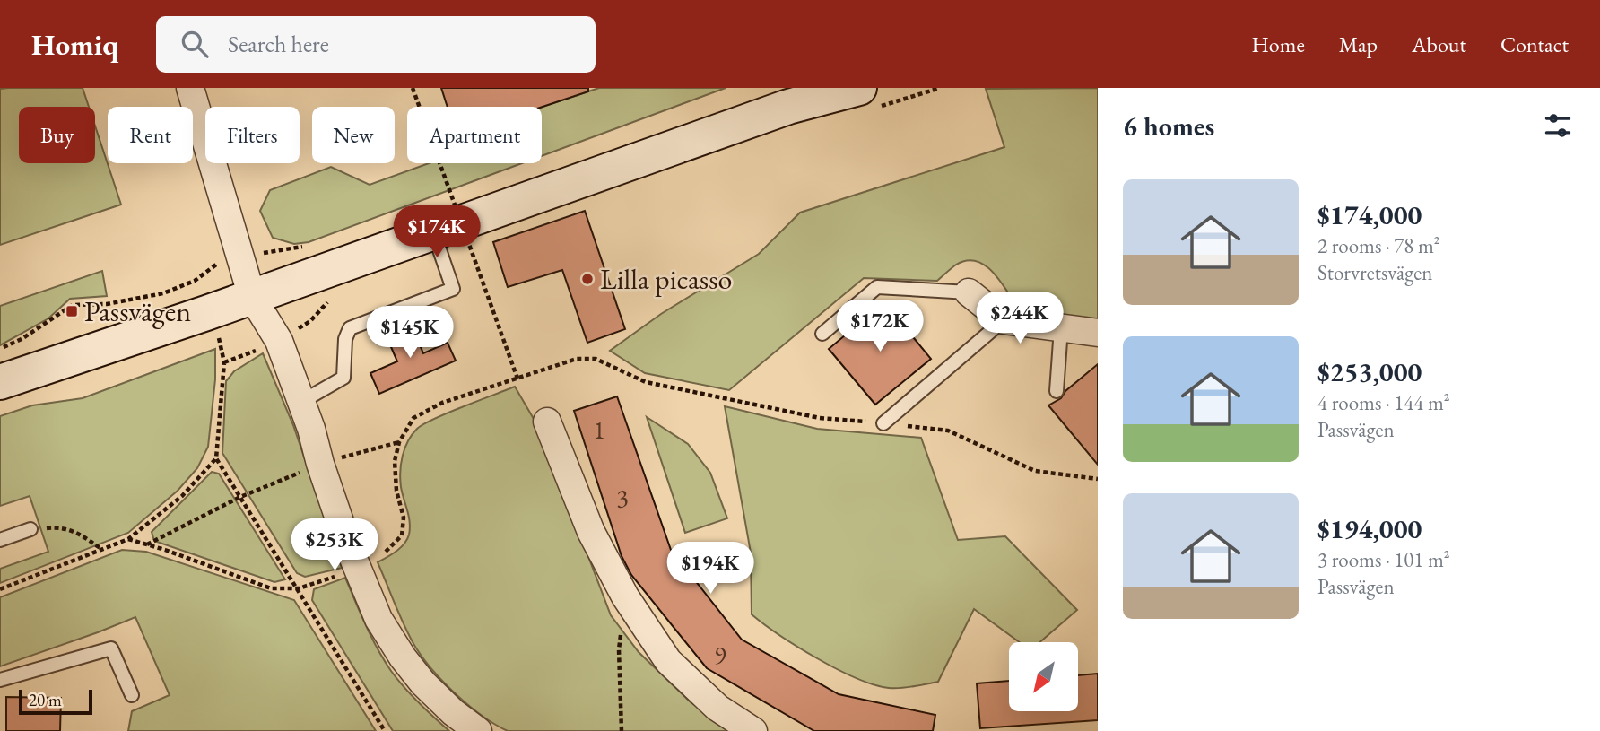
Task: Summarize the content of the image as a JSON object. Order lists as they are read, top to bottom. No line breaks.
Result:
{"places":{"other":["Lilla picasso"],"transit":["Passvägen"]},"house_numbers":["1","3","9"],"scale_bar":"20 m","north":"bottom left","page":{"header":"Homiq","search":"Search here","nav":["Home","Map","About","Contact"],"heading":"6 homes","chip":["Buy","Rent","Filters","New","Apartment"],"list":[{"name":"$174,000","note":"2 rooms · 78 m² · Storvretsvägen"},{"name":"$253,000","note":"4 rooms · 144 m² · Passvägen"},{"name":"$194,000","note":"3 rooms · 101 m² · Passvägen"}],"price":["$174K","$244K","$172K","$145K","$253K","$194K"],"scale":"20 m"}}
